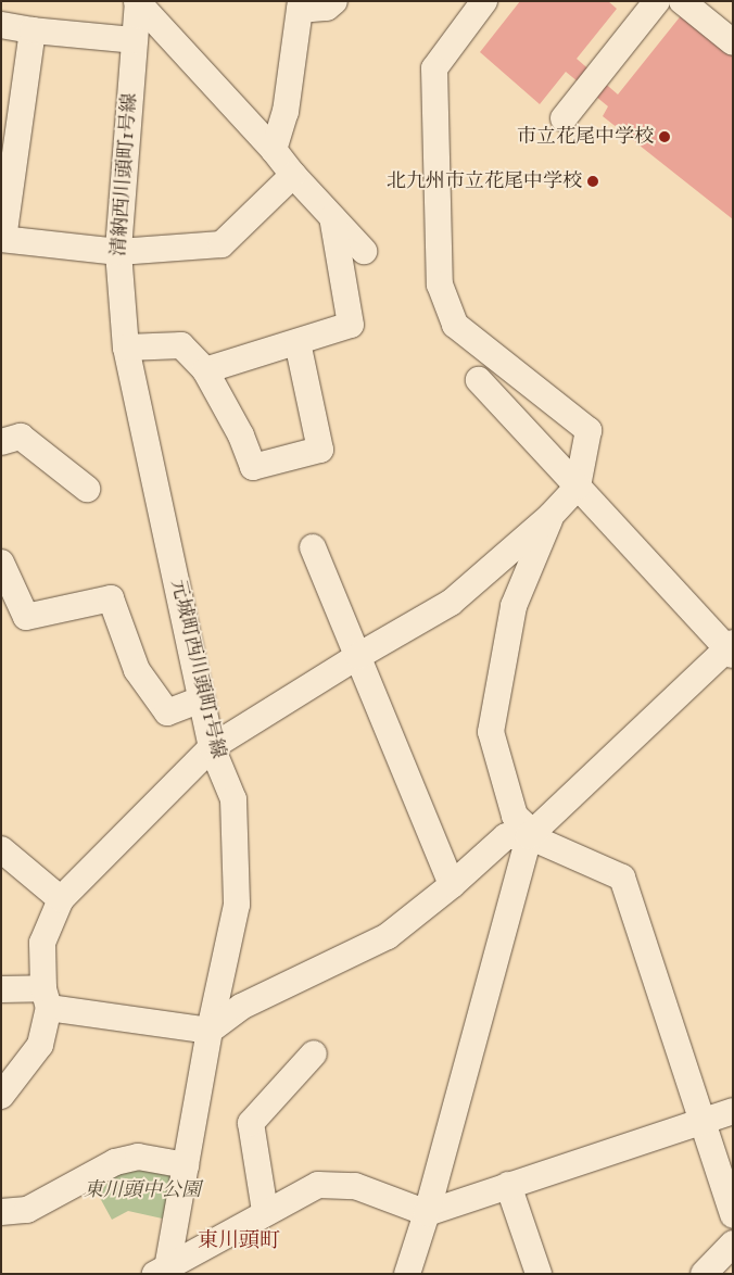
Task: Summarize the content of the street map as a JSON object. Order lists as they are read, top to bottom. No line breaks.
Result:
{"streets":{"street":["清納西川頭町1号線","元城町西川頭町1号線"]},"crossings":[["清納西川頭町1号線","元城町西川頭町1号線"]],"districts":["東川頭町"],"parks":["東川頭中公園"],"places":["市立花尾中学校","北九州市立花尾中学校"]}
